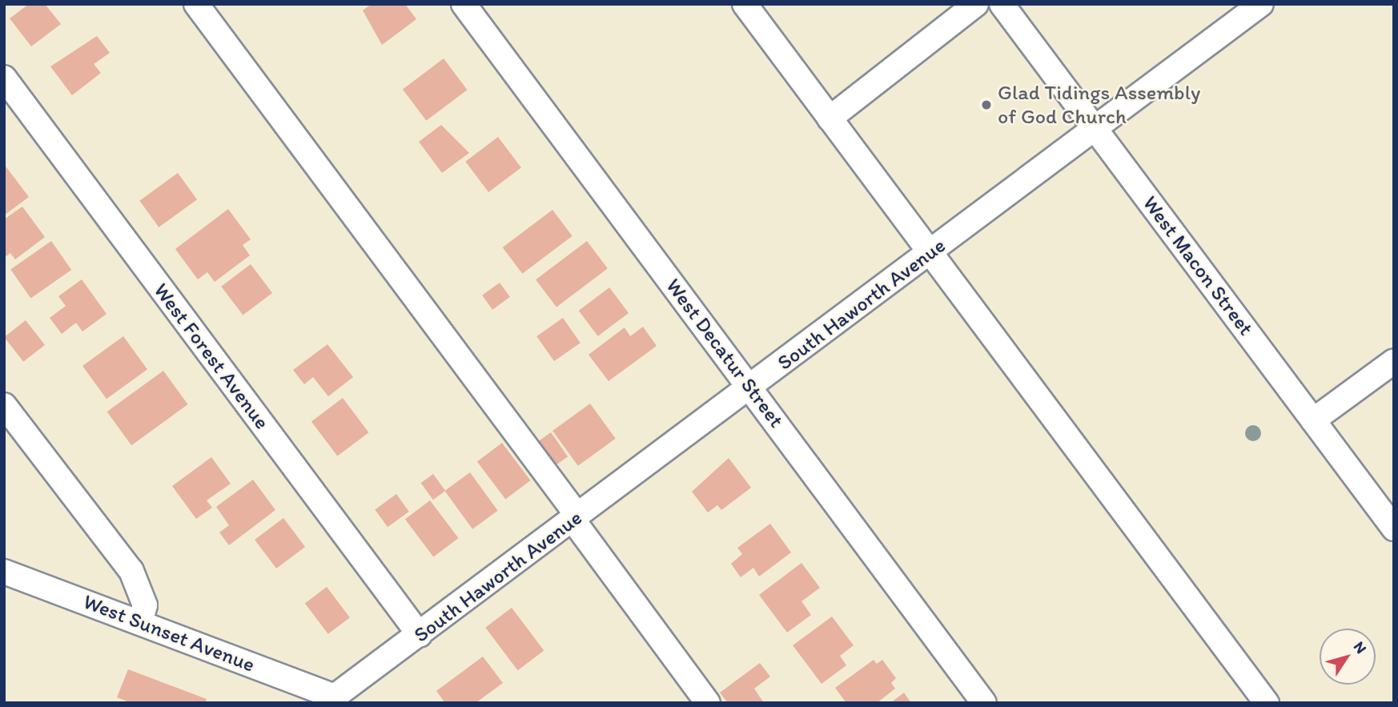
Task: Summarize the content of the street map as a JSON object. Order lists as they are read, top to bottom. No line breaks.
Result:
{"streets":{"street":["West Macon Street","South Haworth Avenue","West Decatur Street","West Forest Avenue","West Sunset Avenue"]},"crossings":[["West Macon Street","South Haworth Avenue"],["South Haworth Avenue","West Decatur Street"],["South Haworth Avenue","West Forest Avenue"],["South Haworth Avenue","West Sunset Avenue"]],"places":["Glad Tidings Assembly of God Church"],"north":"top right"}
